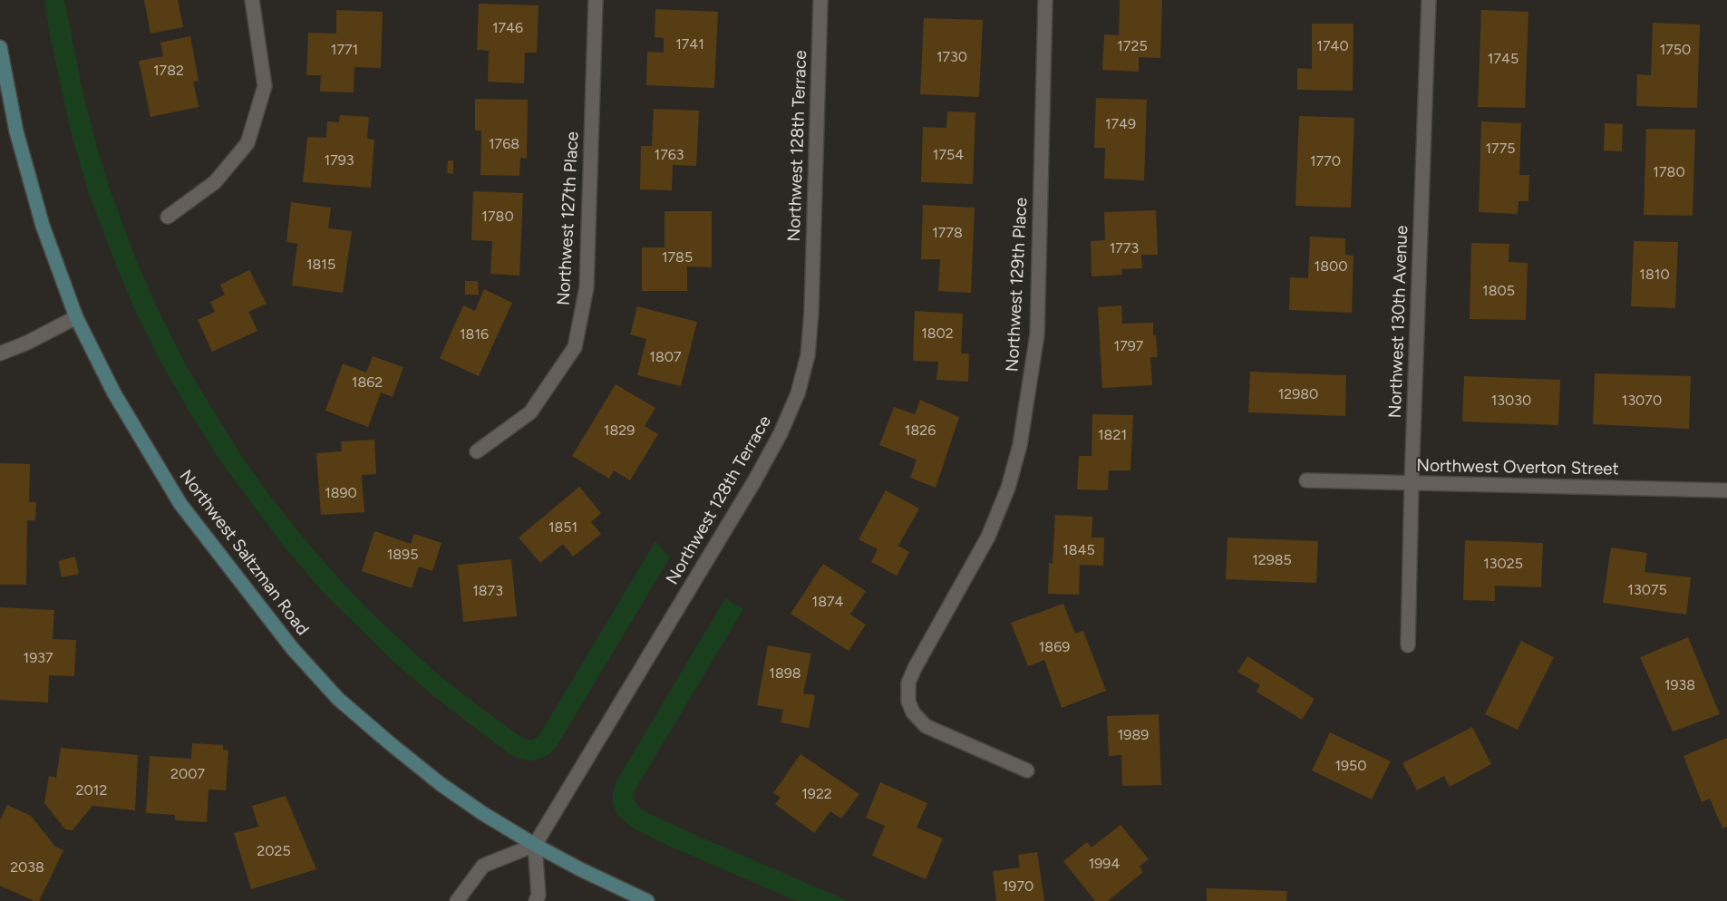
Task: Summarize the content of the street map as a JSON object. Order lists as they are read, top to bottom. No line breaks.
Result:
{"streets":{"main road":["Northwest Saltzman Road"],"street":["Northwest 128th Terrace","Northwest 127th Place","Northwest 129th Place","Northwest 130th Avenue","Northwest Overton Street"]},"crossings":[["Northwest 128th Terrace","Northwest Saltzman Road"],["Northwest 130th Avenue","Northwest Overton Street"]],"house_numbers":["1746","1741","1725","1740","1771","1750","1730","1745","1782","1749","1768","1775","1763","1754","1793","1770","1780","1780","1778","1773","1785","1815","1800","1810","1805","1802","1816","1797","1807","1862","12980","13030","13070","1829","1826","1821","1890","1851","1845","1895","12985","13025","13075","1873","1874","1869","1937","1898","1938","1989","1950","2007","2012","1922","2025","1994","2038","1970"]}
